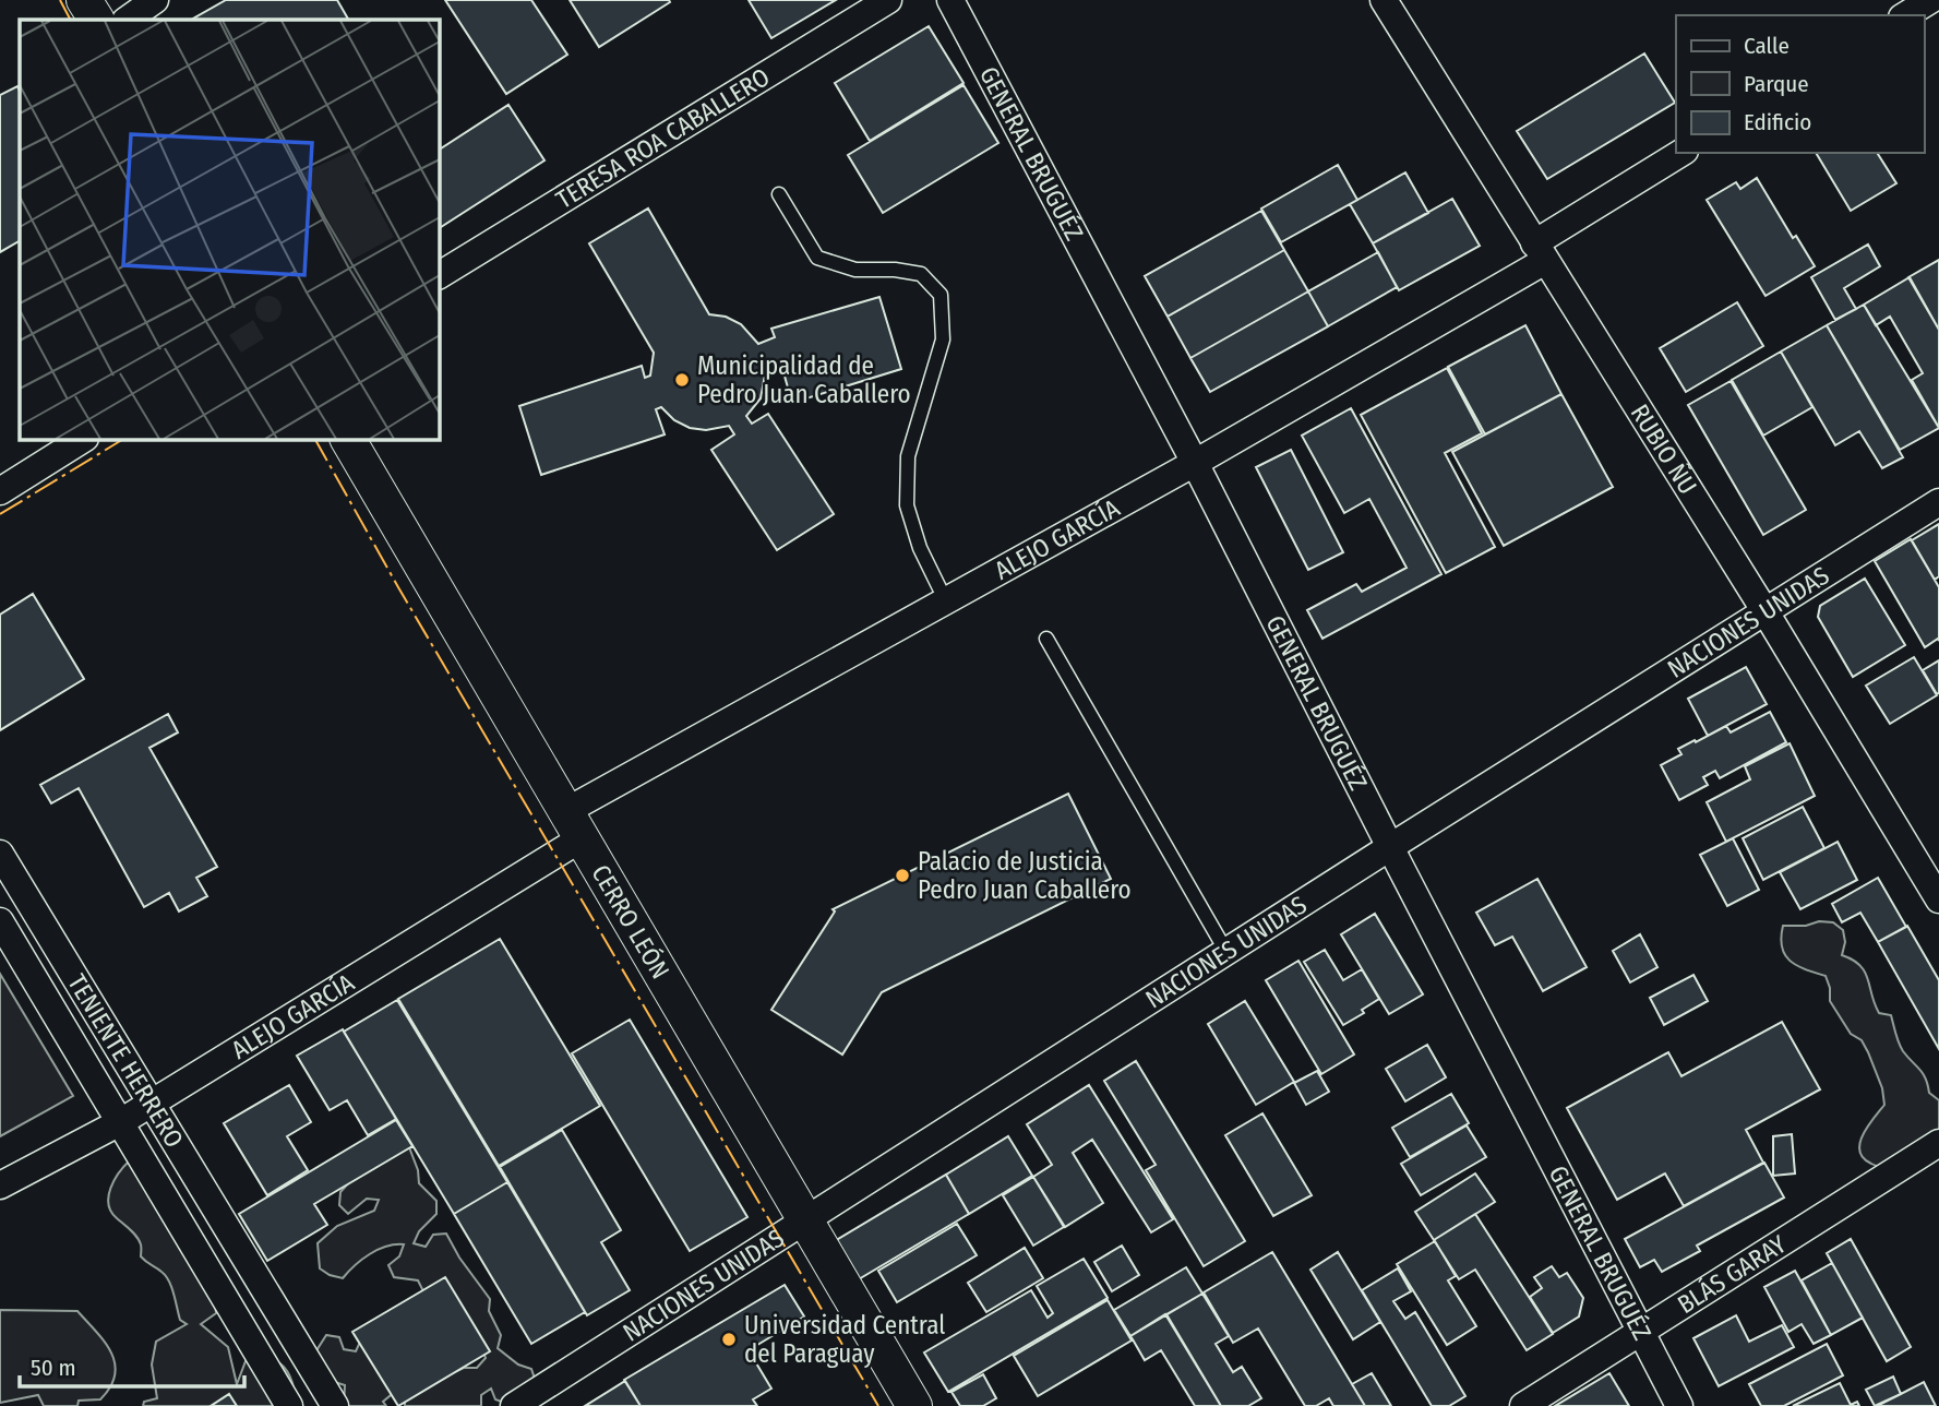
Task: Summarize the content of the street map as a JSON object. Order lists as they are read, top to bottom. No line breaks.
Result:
{"streets":{"street":["TERESA ROA CABALLERO","GENERAL BRUGUÉZ","RUBIO ÑU","ALEJO GARCÍA","NACIONES UNIDAS","CERRO LEÓN","TENIENTE HERRERO","BLÁS GARAY"]},"crossings":[["GENERAL BRUGUÉZ","ALEJO GARCÍA"],["GENERAL BRUGUÉZ","NACIONES UNIDAS"],["GENERAL BRUGUÉZ","BLÁS GARAY"],["RUBIO ÑU","ALEJO GARCÍA"],["RUBIO ÑU","NACIONES UNIDAS"],["ALEJO GARCÍA","CERRO LEÓN"],["ALEJO GARCÍA","TENIENTE HERRERO"],["NACIONES UNIDAS","CERRO LEÓN"]],"places":["Municipalidad de Pedro Juan Caballero","Palacio de Justicia Pedro Juan Caballero","Universidad Central del Paraguay"],"legend":["Calle","Parque","Edificio"],"scale_bar":"50 m"}
